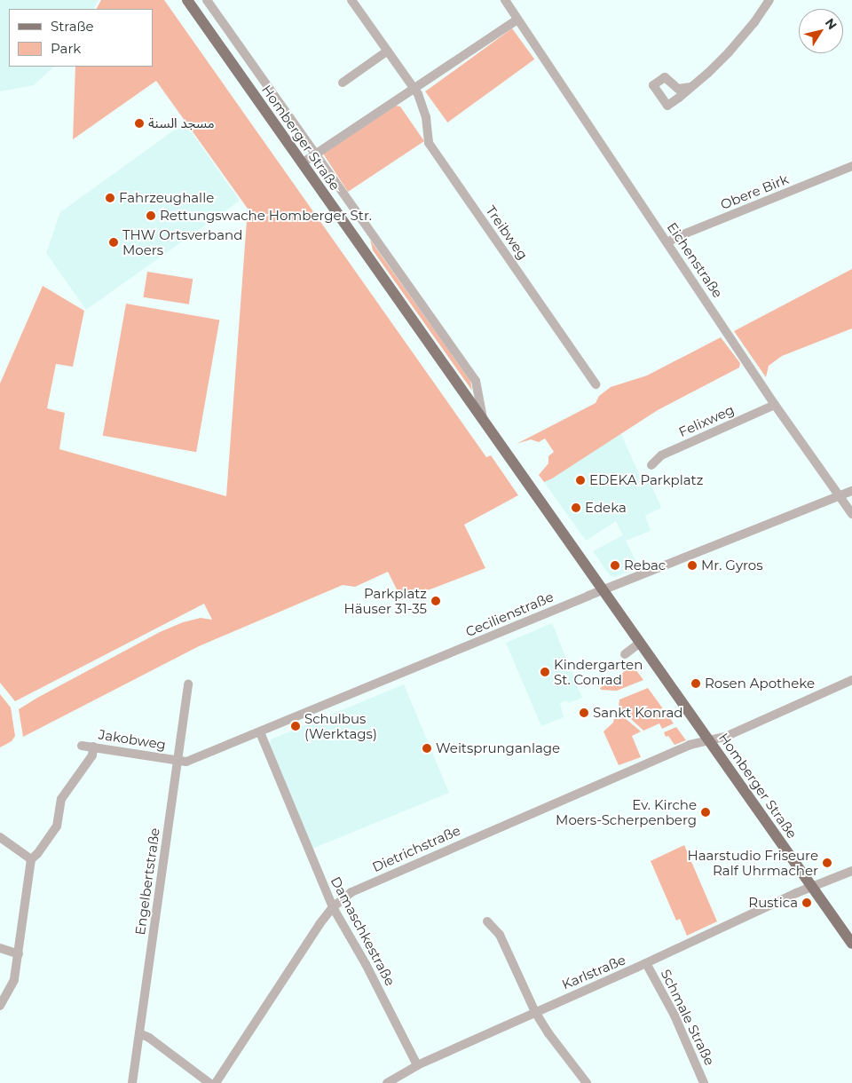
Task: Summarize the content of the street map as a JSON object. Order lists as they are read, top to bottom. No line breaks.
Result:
{"streets":{"main road":["Homberger Straße"],"street":["Obere Birk","Treibweg","Eichenstraße","Felixweg","Cecilienstraße","Jakobweg","Dietrichstraße","Engelbertstraße","Damaschkestraße","Karlstraße","Schmale Straße"]},"crossings":[["Homberger Straße","Cecilienstraße"],["Homberger Straße","Dietrichstraße"],["Homberger Straße","Karlstraße"],["Obere Birk","Eichenstraße"],["Eichenstraße","Felixweg"],["Eichenstraße","Cecilienstraße"],["Cecilienstraße","Jakobweg"],["Cecilienstraße","Engelbertstraße"],["Cecilienstraße","Damaschkestraße"],["Jakobweg","Engelbertstraße"],["Dietrichstraße","Damaschkestraße"],["Damaschkestraße","Karlstraße"],["Karlstraße","Schmale Straße"]],"places":["مسجد السنة","Fahrzeughalle","Rettungswache Homberger Str.","THW Ortsverband Moers","EDEKA Parkplatz","Edeka","Rebac","Mr. Gyros","Parkplatz Häuser 31-35","Kindergarten St. Conrad","Rosen Apotheke","Sankt Konrad","Schulbus (Werktags)","Weitsprunganlage","Ev. Kirche Moers-Scherpenberg","Haarstudio Friseure Ralf Uhrmacher","Rustica"],"legend":["Straße","Park"],"north":"top right"}
